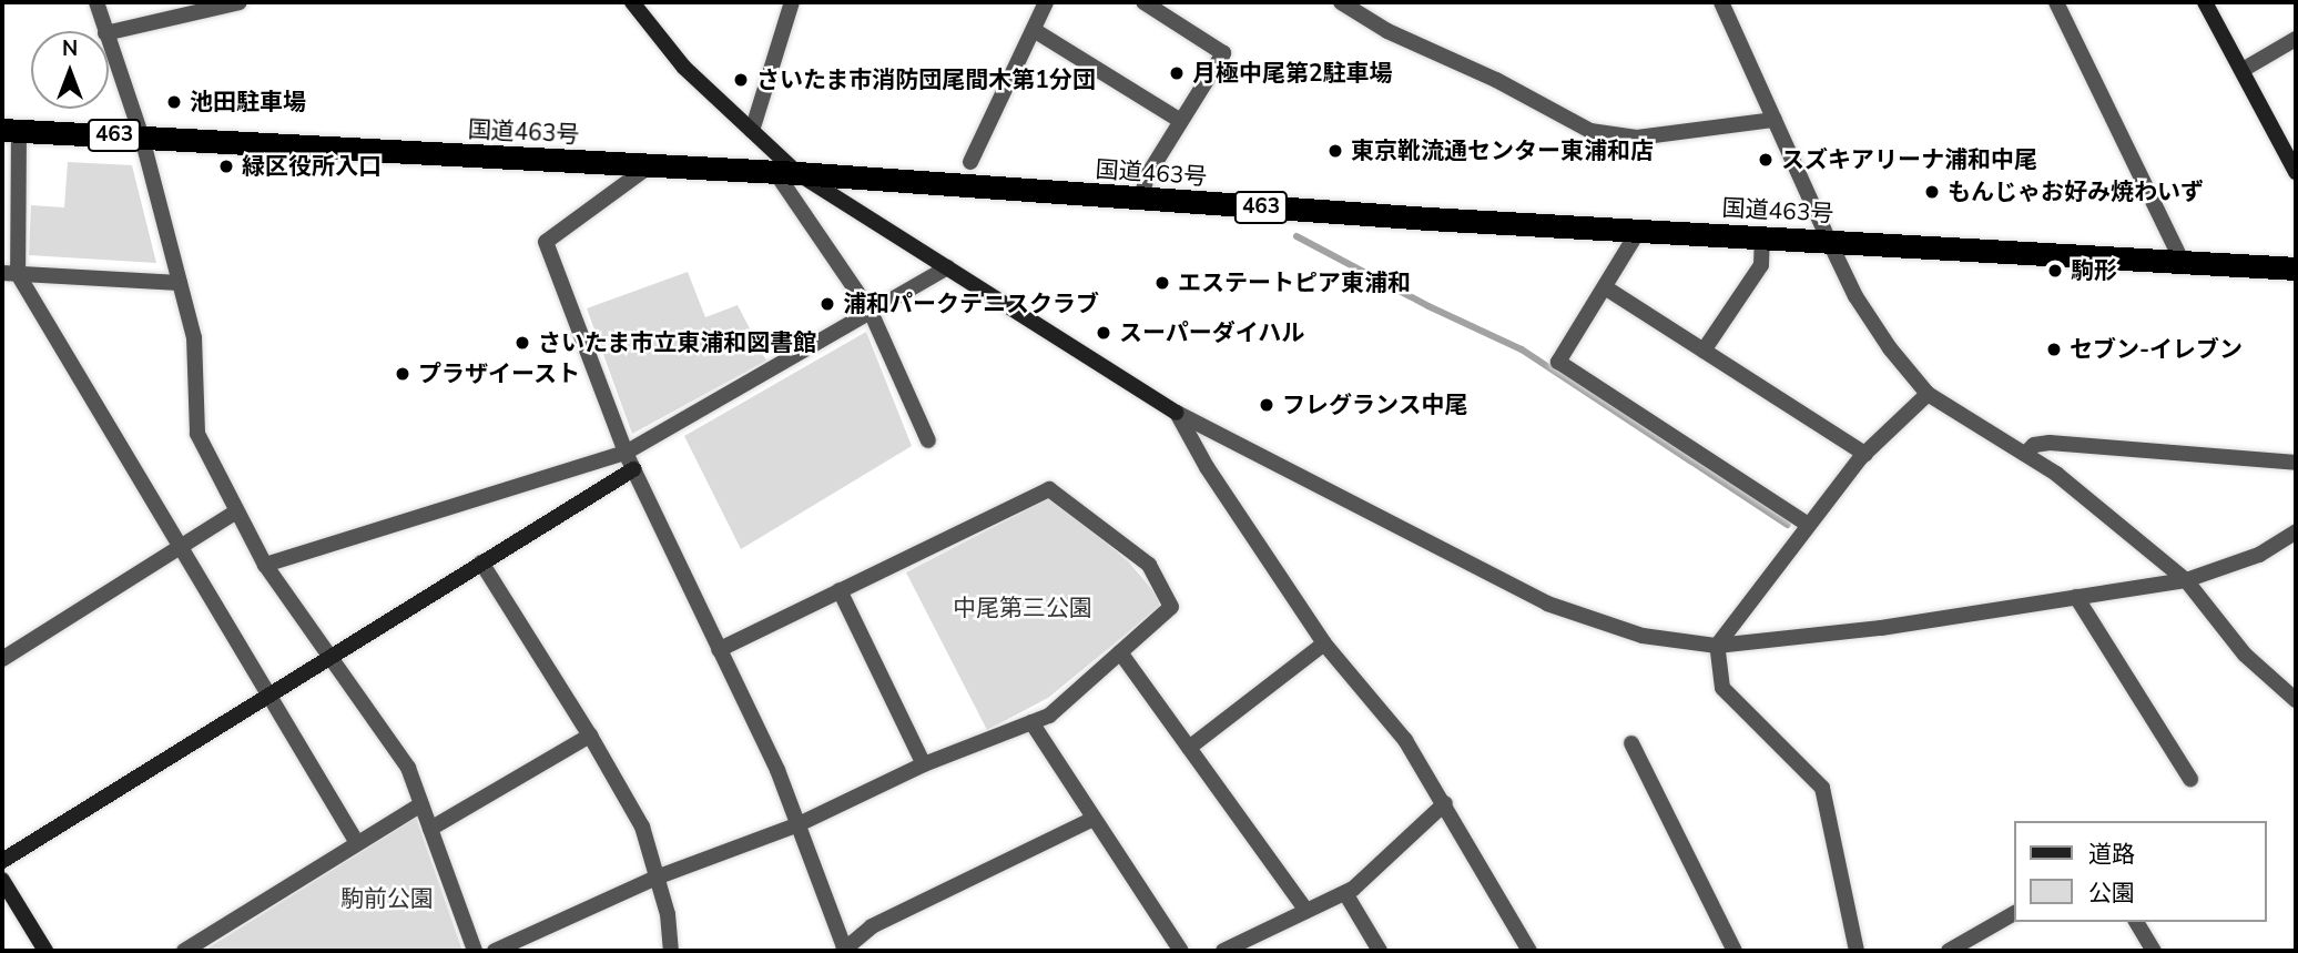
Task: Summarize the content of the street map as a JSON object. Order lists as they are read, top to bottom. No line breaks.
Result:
{"streets":{"highway":["国道463号","463"]},"parks":["中尾第三公園","駒前公園"],"places":["月極中尾第2駐車場","さいたま市消防団尾間木第1分団","池田駐車場","東京靴流通センター東浦和店","スズキアリーナ浦和中尾","緑区役所入口","もんじゃお好み焼わいず","駒形","エステートピア東浦和","浦和パークテニスクラブ","スーパーダイハル","さいたま市立東浦和図書館","セブン-イレブン","プラザイースト","フレグランス中尾"],"legend":["道路","公園"],"north":"top"}
